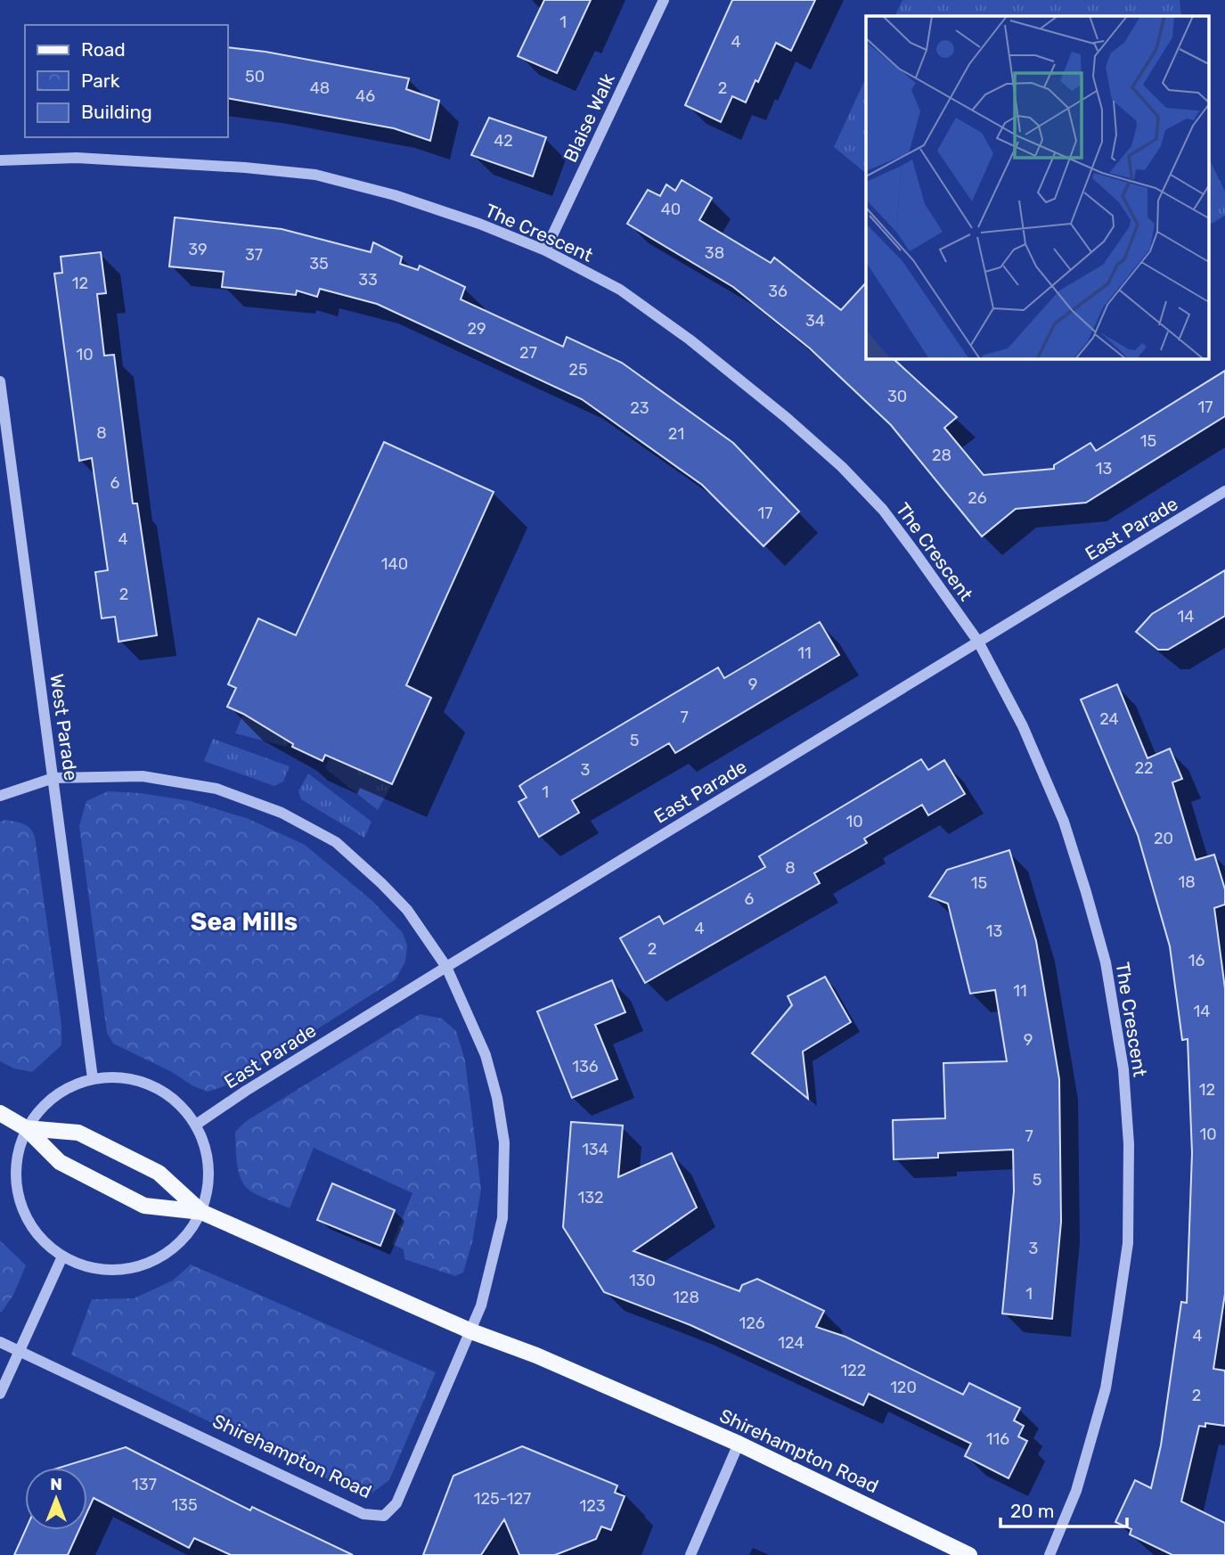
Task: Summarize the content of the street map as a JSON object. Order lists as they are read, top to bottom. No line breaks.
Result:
{"streets":{"main road":["Shirehampton Road"],"street":["Blaise Walk","The Crescent","East Parade","West Parade"]},"crossings":[["Blaise Walk","The Crescent"],["The Crescent","East Parade"],["East Parade","Shirehampton Road"],["West Parade","Shirehampton Road"]],"districts":["Sea Mills"],"house_numbers":["1","4","50","48","2","46","42","40","39","38","37","35","33","12","36","34","29","27","10","25","30","17","23","8","21","15","28","13","6","26","17","4","140","2","14","11","9","7","24","5","22","3","1","10","20","8","18","15","6","4","13","2","16","11","14","9","136","12","10","7","134","5","132","3","130","1","128","126","4","124","122","120","2","116","137","125-127","135","123"],"legend":["Road","Park","Building"],"scale_bar":"20 m","north":"top"}
